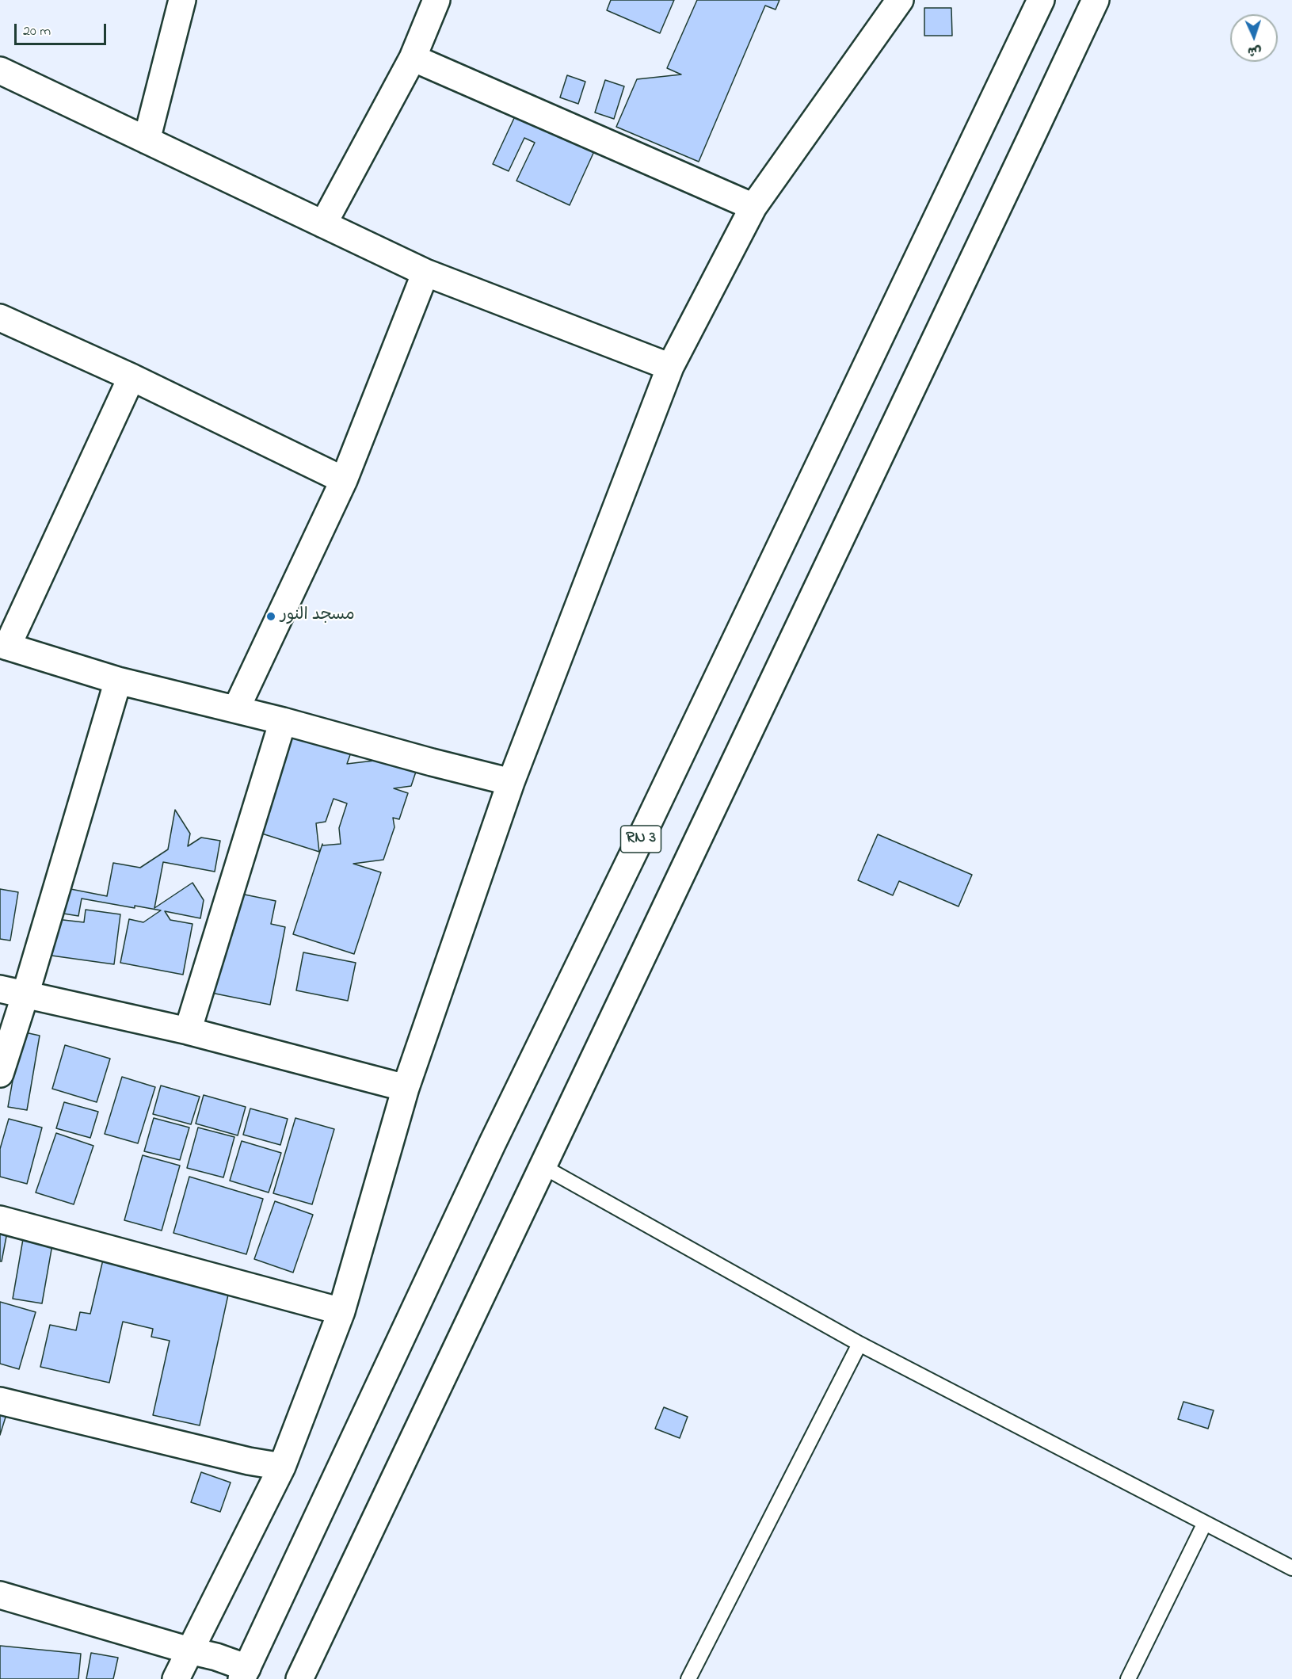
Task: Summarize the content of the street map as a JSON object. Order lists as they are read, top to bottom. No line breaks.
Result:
{"streets":{"main road":["RN 3"]},"places":["مسجد النور"],"scale_bar":"20 m","north":"bottom"}
